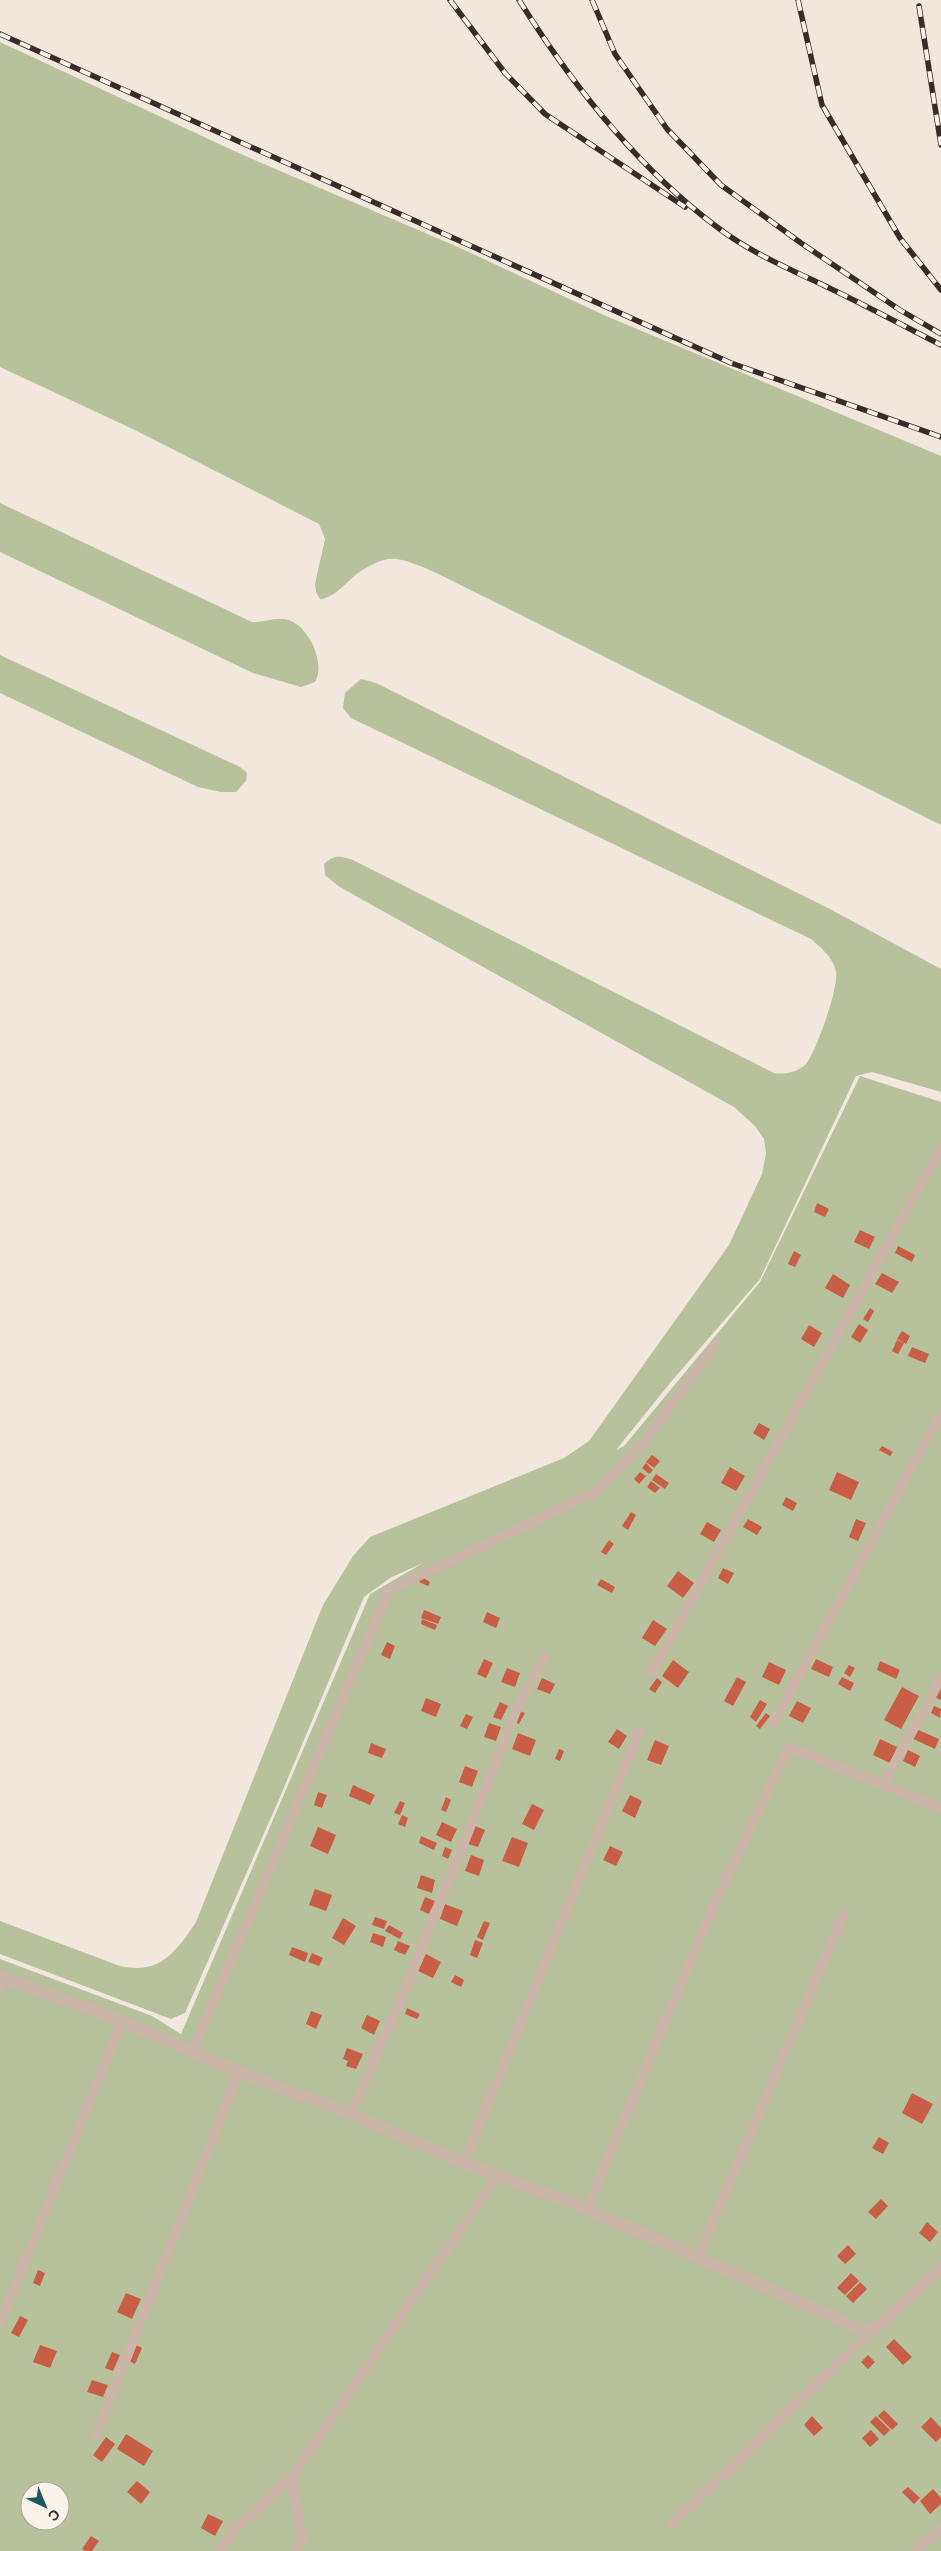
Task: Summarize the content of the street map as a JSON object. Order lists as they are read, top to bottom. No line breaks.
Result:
{"north":"bottom right"}
